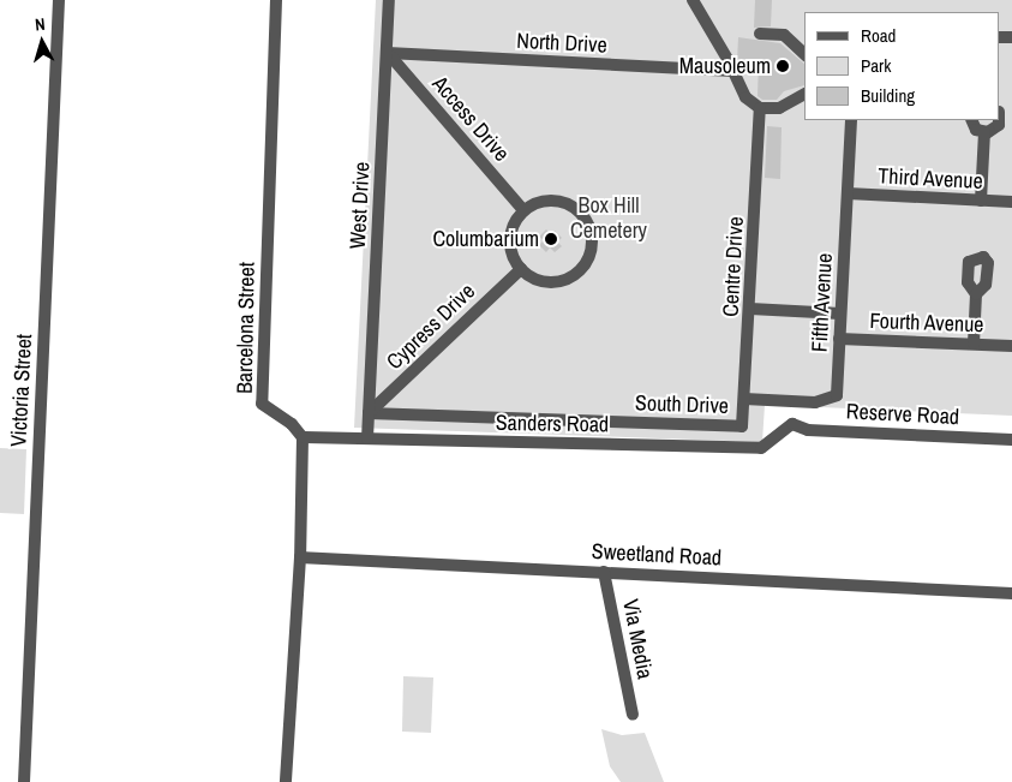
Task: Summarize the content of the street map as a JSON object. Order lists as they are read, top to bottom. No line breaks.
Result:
{"streets":{"street":["North Drive","Access Drive","Third Avenue","West Drive","Centre Drive","Fifth Avenue","Fourth Avenue","Cypress Drive","Barcelona Street","Victoria Street","South Drive","Reserve Road","Sanders Road","Sweetland Road","Via Media"]},"crossings":[["North Drive","Access Drive"],["North Drive","West Drive"],["Access Drive","West Drive"],["Access Drive","Cypress Drive"],["Third Avenue","Fifth Avenue"],["West Drive","Cypress Drive"],["West Drive","South Drive"],["West Drive","Sanders Road"],["Centre Drive","Fifth Avenue"],["Centre Drive","South Drive"],["Fifth Avenue","Fourth Avenue"],["Cypress Drive","South Drive"],["Barcelona Street","Sanders Road"],["Reserve Road","Sanders Road"],["Sweetland Road","Via Media"]],"parks":["Box Hill Cemetery"],"places":["Mausoleum","Columbarium"],"legend":["Road","Park","Building"],"north":"top"}
